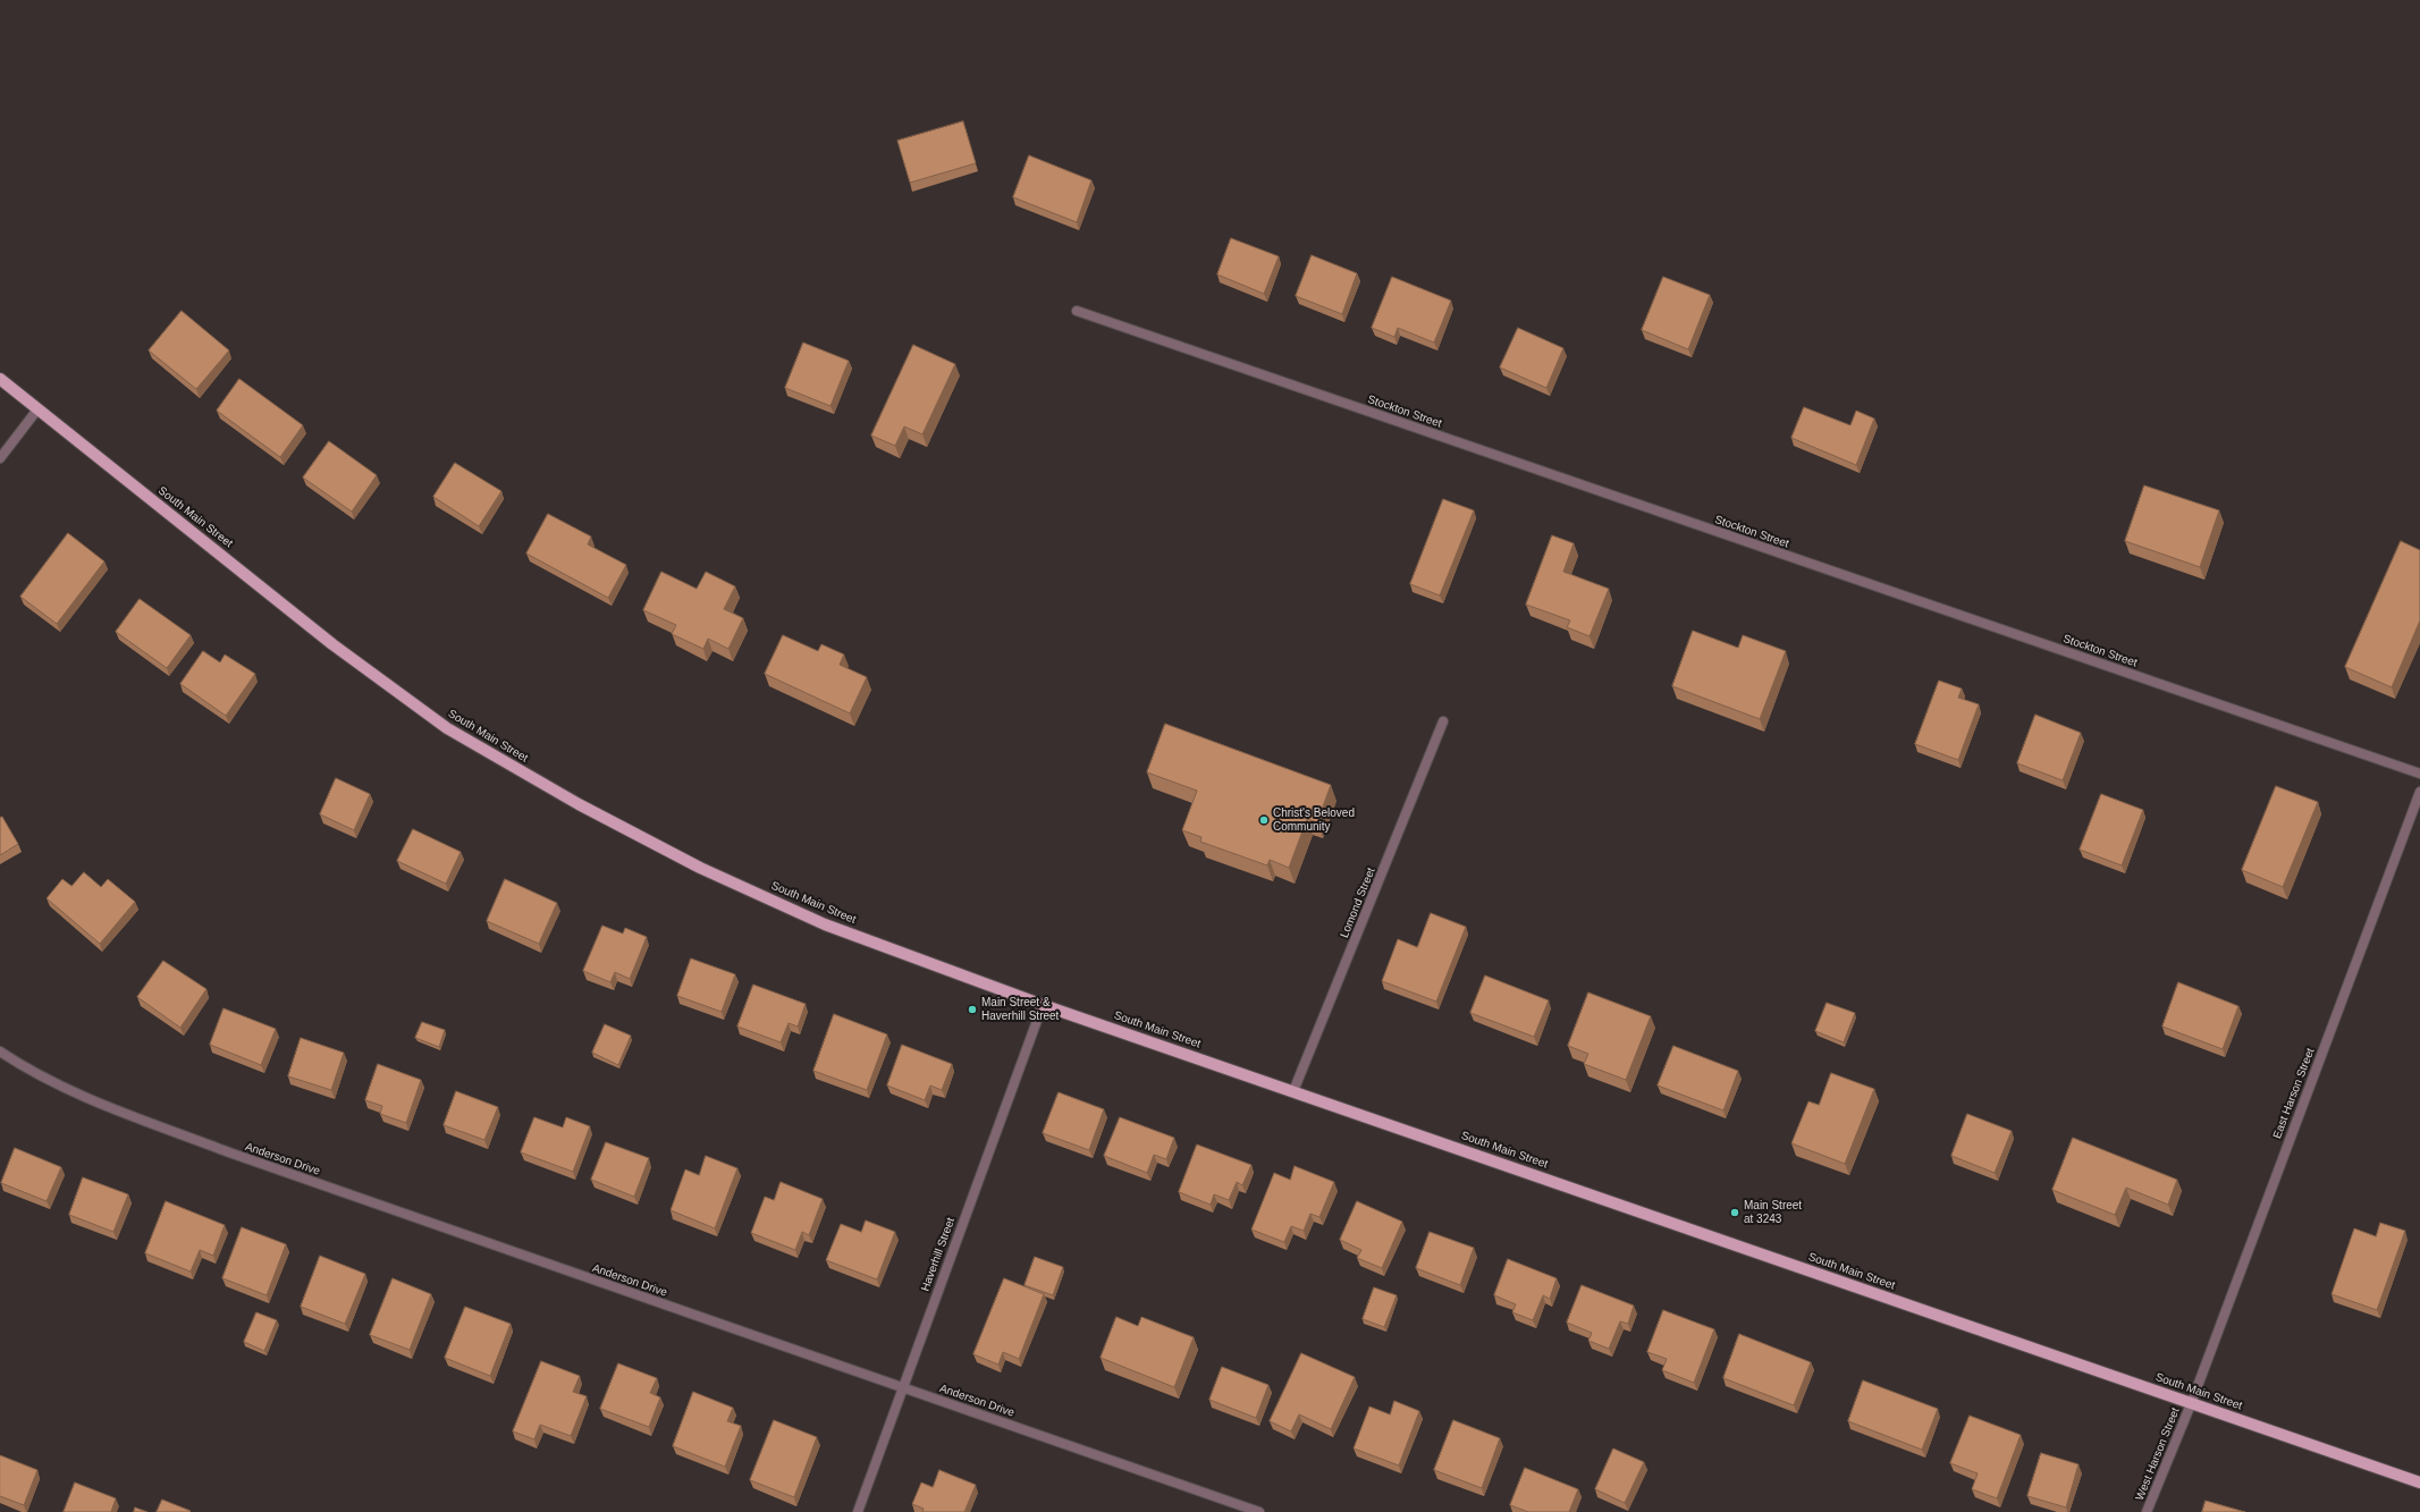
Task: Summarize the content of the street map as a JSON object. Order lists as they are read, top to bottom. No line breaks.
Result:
{"streets":{"main road":["South Main Street"],"street":["Stockton Street","Lomond Street","East Harson Street","Anderson Drive","Haverhill Street","West Harson Street"]},"crossings":[["South Main Street","Lomond Street"],["South Main Street","East Harson Street"],["South Main Street","Haverhill Street"],["South Main Street","West Harson Street"],["East Harson Street","West Harson Street"],["Anderson Drive","Haverhill Street"]],"places":["Christ's Beloved Community","Main Street & Haverhill Street","Main Street at 3243"]}
